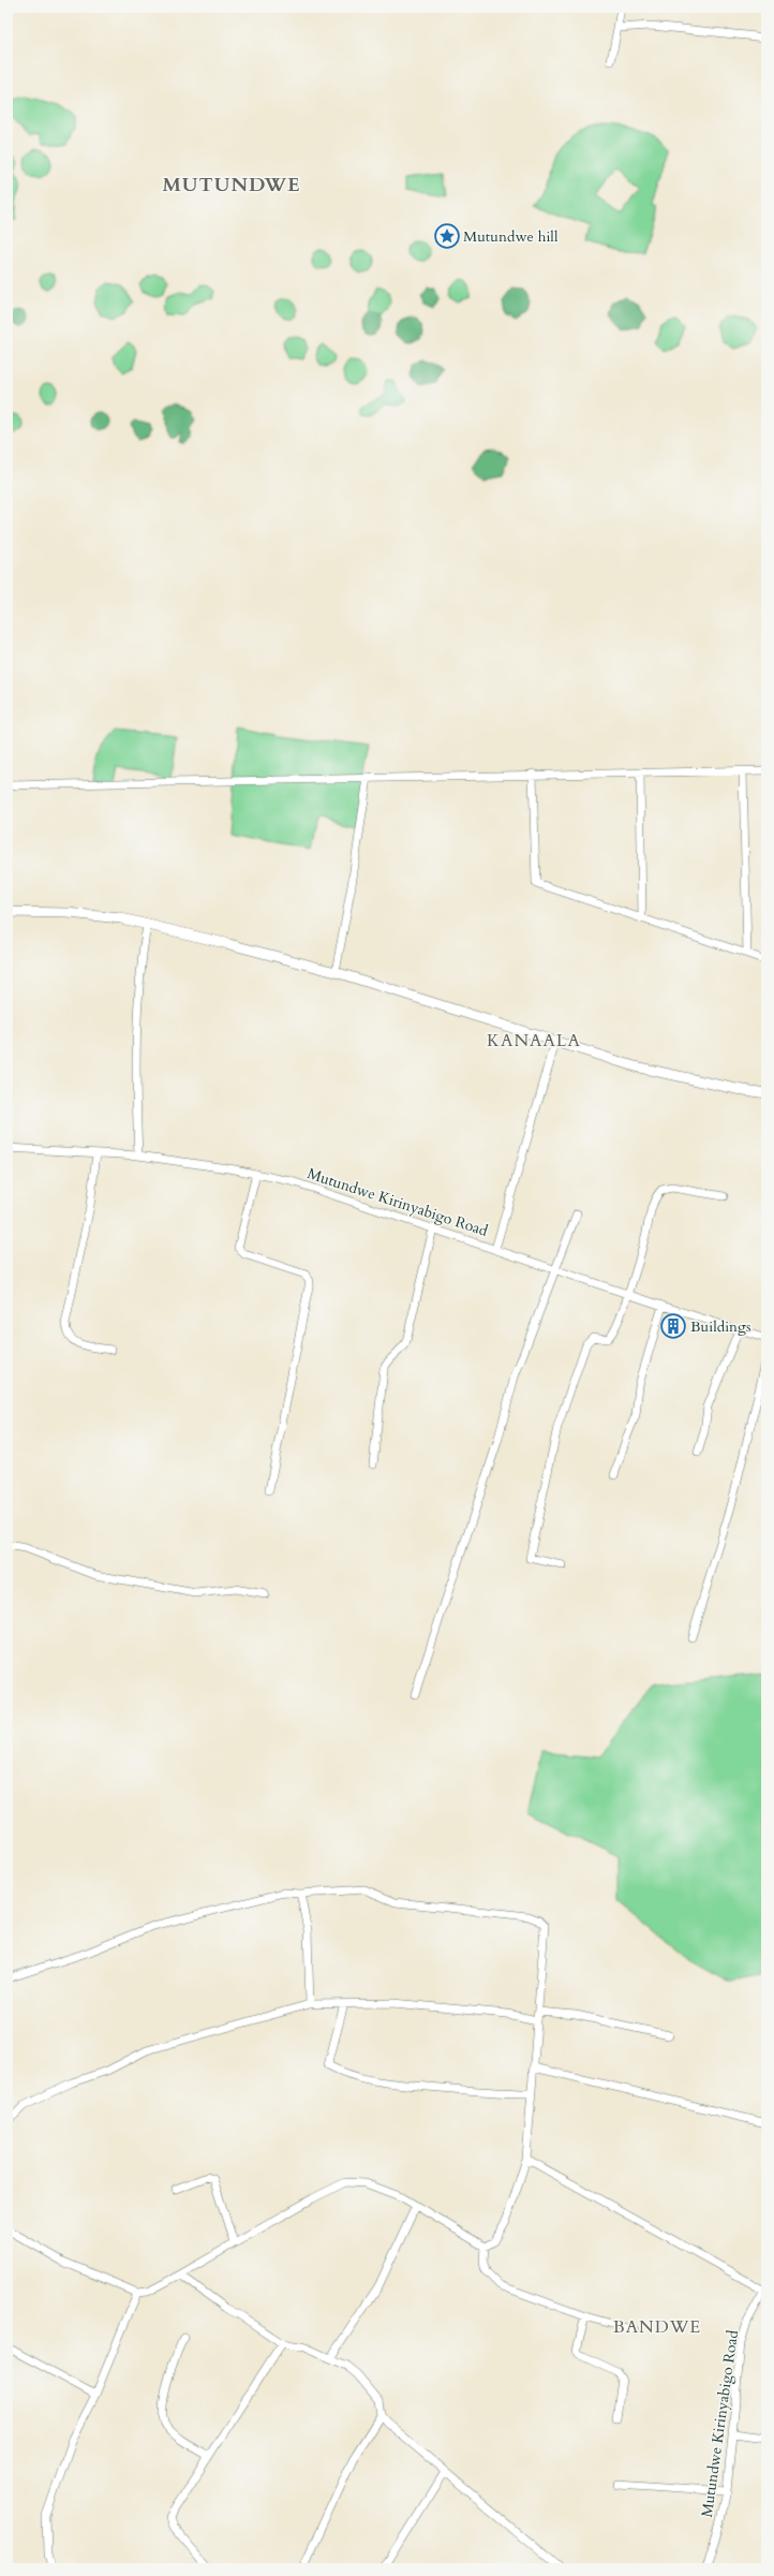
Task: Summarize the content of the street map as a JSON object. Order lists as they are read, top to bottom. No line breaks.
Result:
{"streets":{"street":["Mutundwe Kirinyabigo Road"]},"districts":["MUTUNDWE","KANAALA","BANDWE"],"places":{"place":["Mutundwe hill"],"building":["Buildings"]}}
